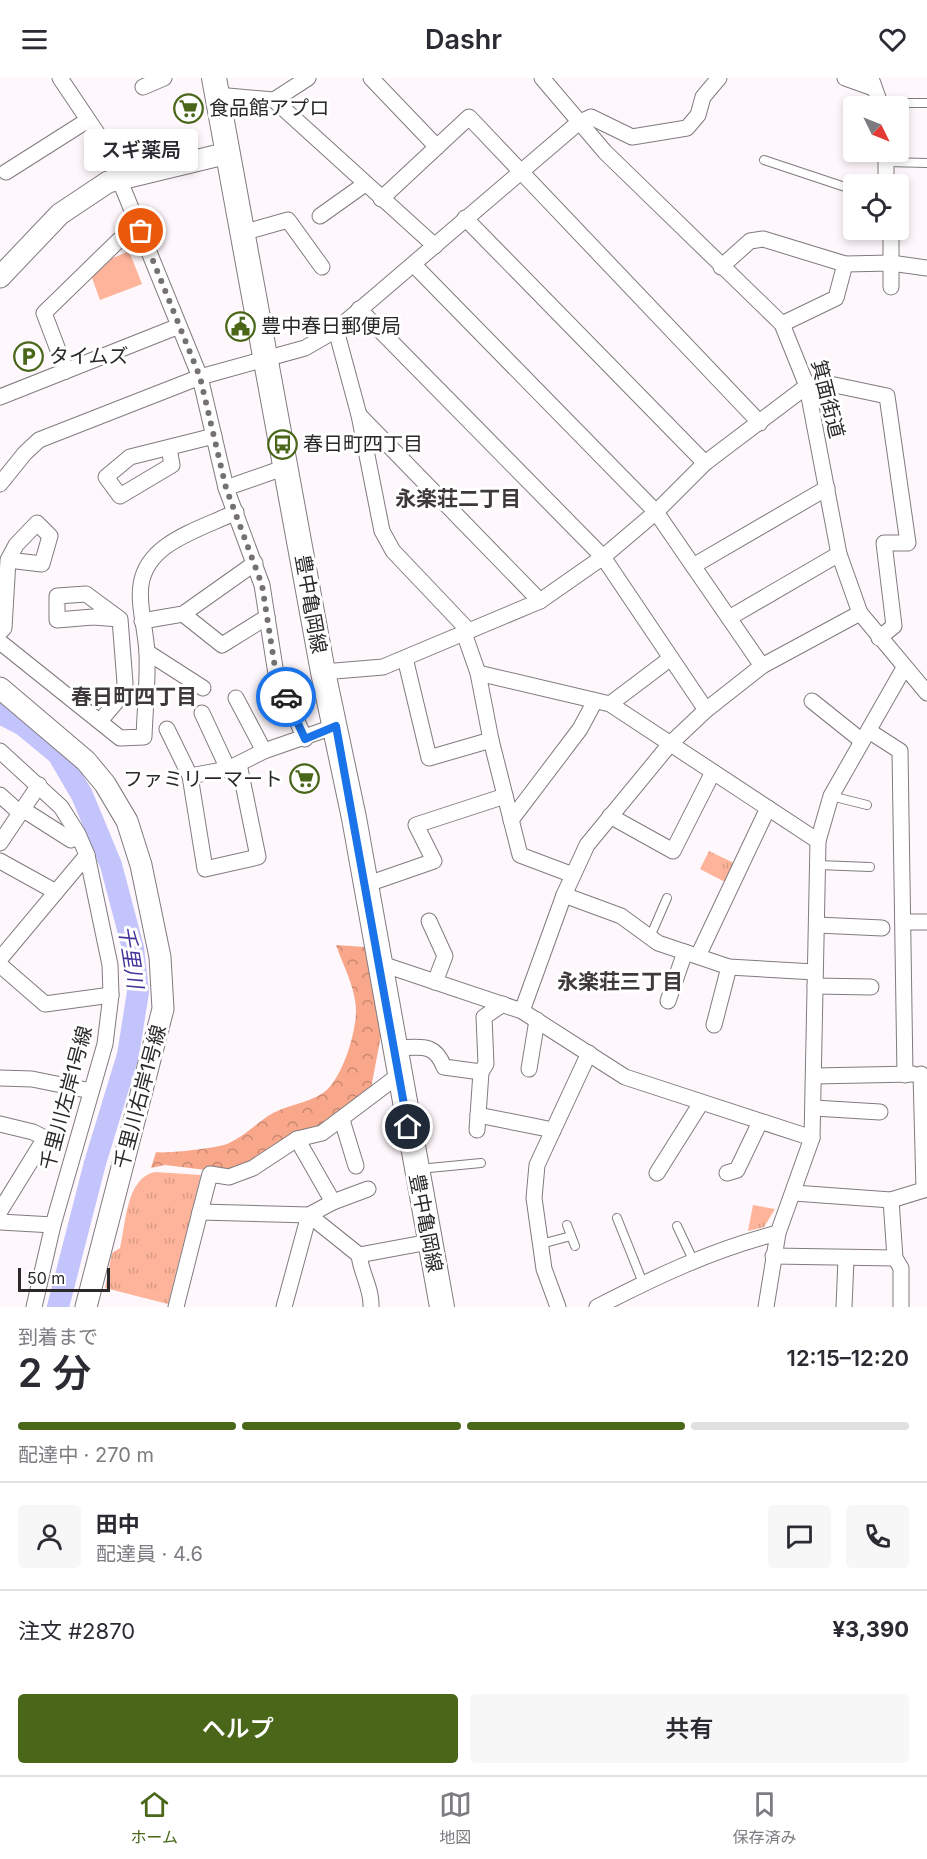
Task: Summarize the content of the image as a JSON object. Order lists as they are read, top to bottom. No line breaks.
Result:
{"streets":{"main road":["豊中亀岡線"],"street":["箕面街道","千里川右岸1号線","千里川左岸1号線"]},"districts":["永楽荘二丁目","春日町四丁目","永楽荘三丁目"],"water":["千里川"],"places":{"supermarket":["食品館アプロ","ファミリーマート"],"other":["スギ薬局"],"public building":["豊中春日郵便局"],"parking":["タイムズ"],"bus stop":["春日町四丁目"]},"scale_bar":"50 m","north":"bottom right","page":{"header":"Dashr","bubble":"スギ薬局","scale":"50 m","heading":["2 分","到着まで","12:15–12:20"],"panel":["田中","配達員 · 4.6","注文 #2870","¥3,390"],"bar":"配達中 · 270 m","buttons":["ヘルプ","共有"],"tabs":["ホーム","地図","保存済み"]}}
